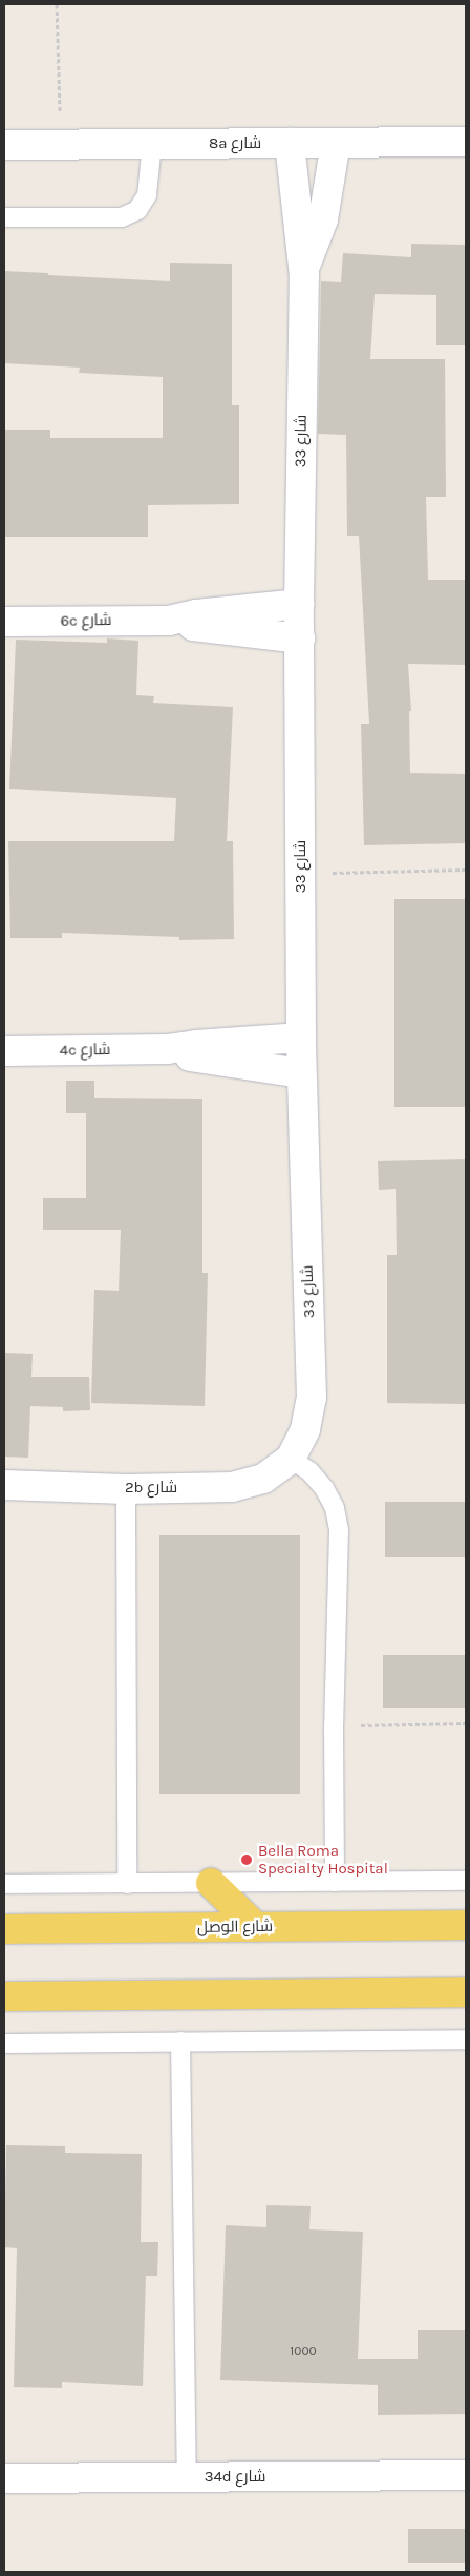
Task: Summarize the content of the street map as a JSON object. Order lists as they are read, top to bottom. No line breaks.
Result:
{"streets":{"main road":["شارع الوصل"],"street":["8a شارع","شارع 33","6c شارع","4c شارع","2b شارع","34d شارع"]},"crossings":[["8a شارع","شارع 33"],["شارع 33","6c شارع"],["شارع 33","4c شارع"],["شارع 33","2b شارع"]],"places":["Bella Roma Specialty Hospital"],"house_numbers":["1000"]}
